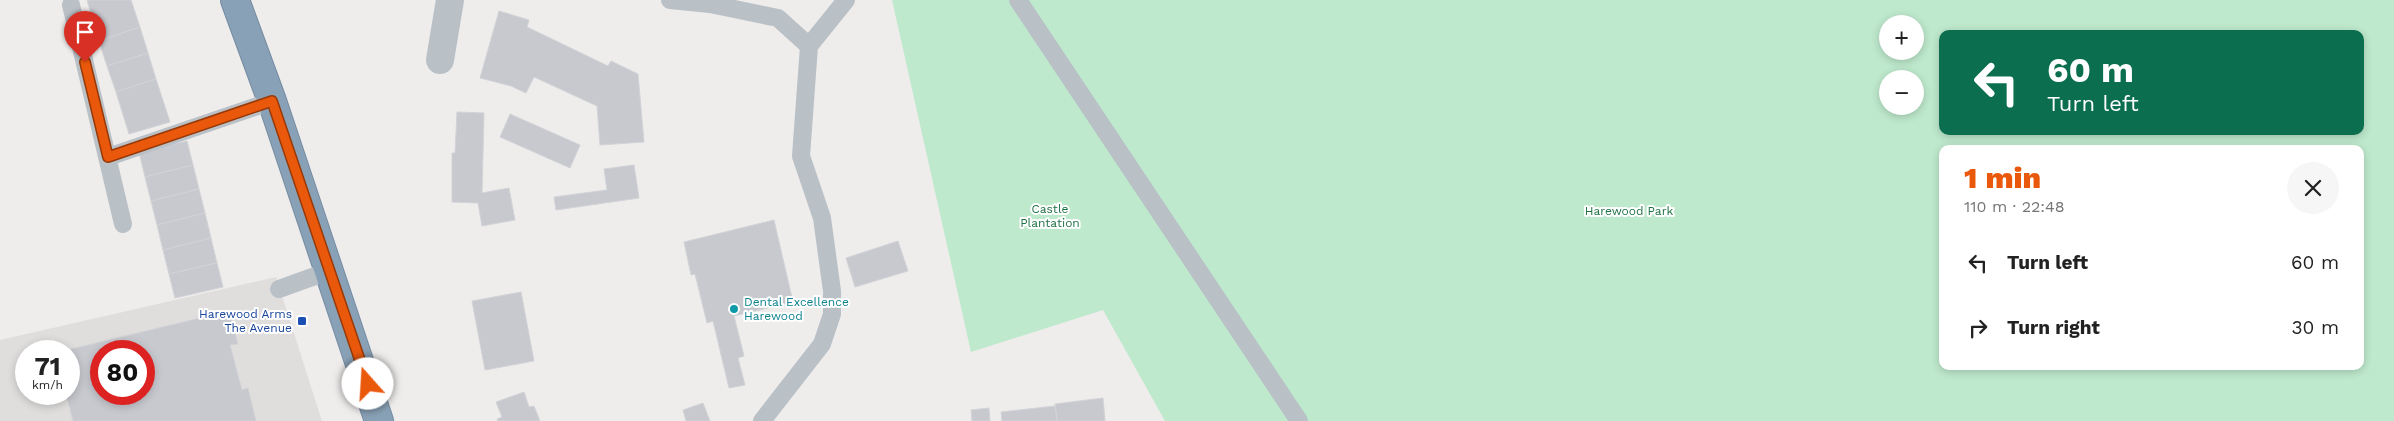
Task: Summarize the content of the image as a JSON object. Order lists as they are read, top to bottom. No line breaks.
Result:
{"parks":["Castle Plantation","Harewood Park"],"places":{"other":["Dental Excellence Harewood"],"transit":["Harewood Arms The Avenue"]},"page":{"map_buttons":["+","−"],"turn":["60 m","Turn left"],"heading":["1 min","110 m · 22:48"],"list":[{"name":"Turn left","value":"60 m"},{"name":"Turn right","value":"30 m"}],"speed":"71 km/h","limit":"80"}}
